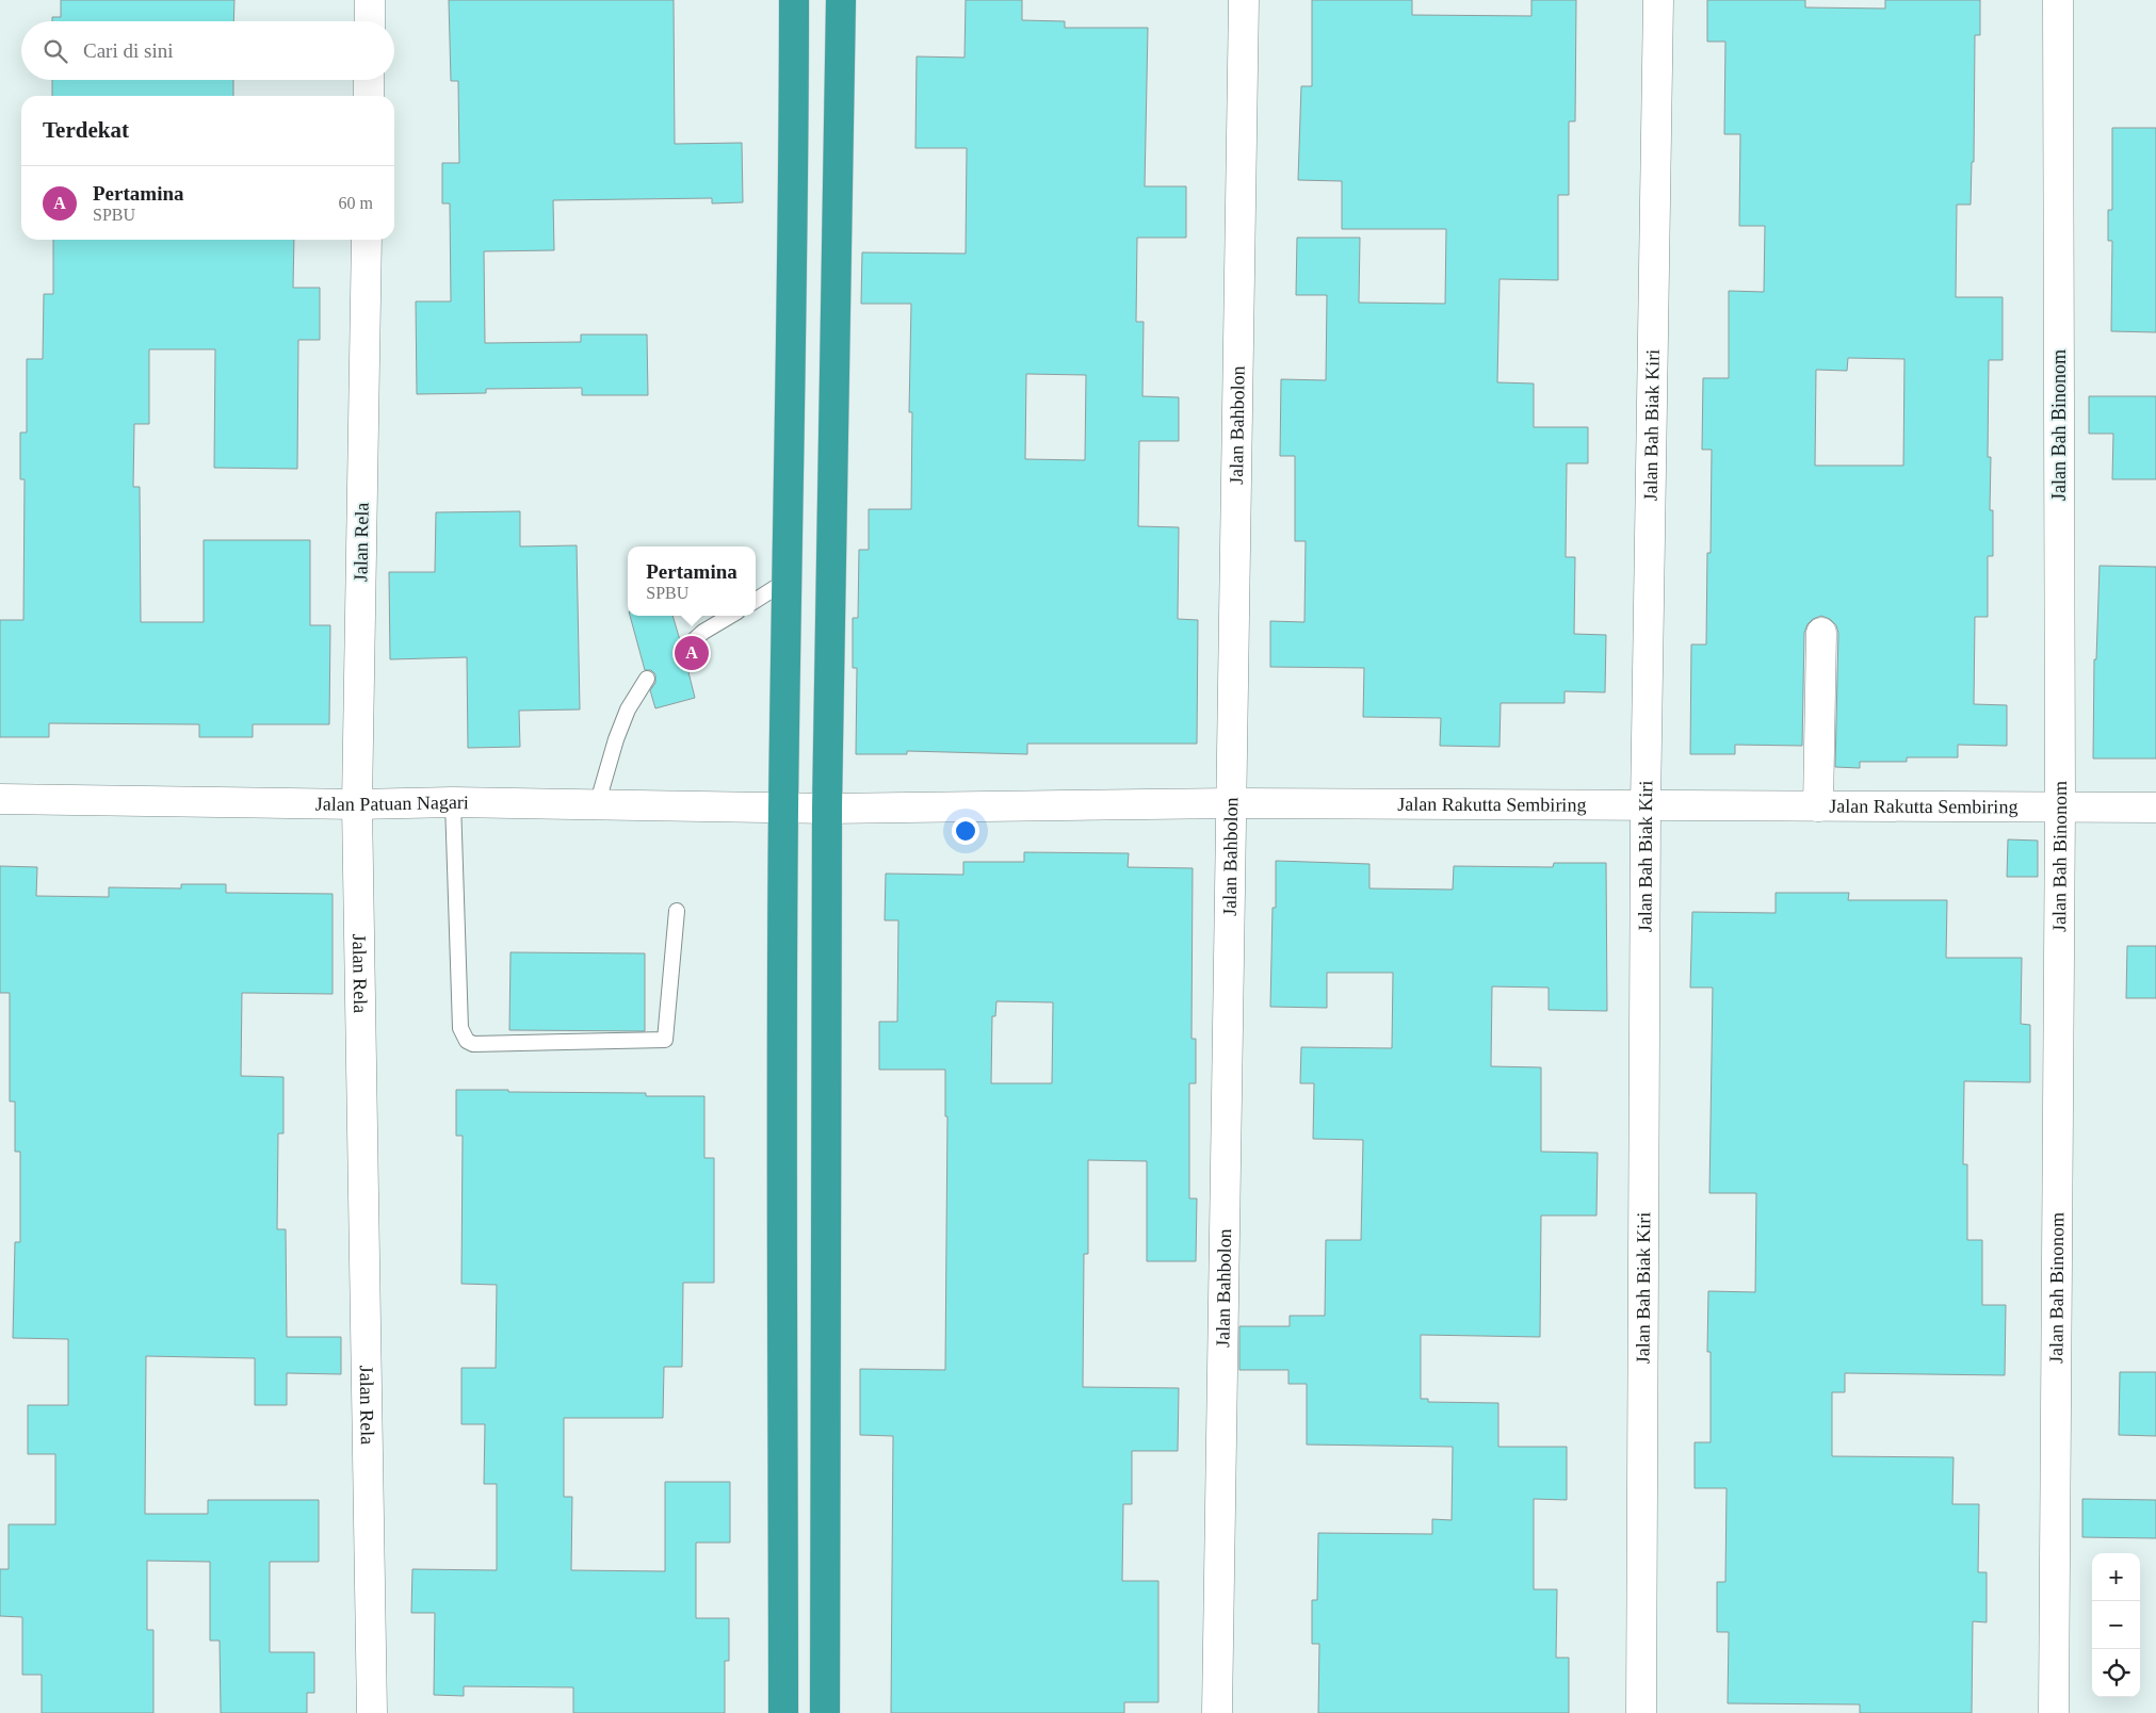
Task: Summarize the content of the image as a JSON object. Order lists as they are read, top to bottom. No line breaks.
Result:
{"streets":{"street":["Jalan Bahbolon","Jalan Bah Biak Kiri","Jalan Bah Binonom","Jalan Rela","Jalan Patuan Nagari","Jalan Rakutta Sembiring"]},"crossings":[["Jalan Bahbolon","Jalan Rakutta Sembiring"],["Jalan Bah Biak Kiri","Jalan Rakutta Sembiring"],["Jalan Bah Binonom","Jalan Rakutta Sembiring"],["Jalan Rela","Jalan Patuan Nagari"],["Jalan Patuan Nagari","Jalan Rakutta Sembiring"]],"page":{"search":"Cari di sini","heading":"Terdekat","list":[{"mark":"A","name":"Pertamina","note":"SPBU","value":"60 m"}],"popup":["Pertamina","SPBU"],"pins":"A","map_buttons":["+","−"]}}
